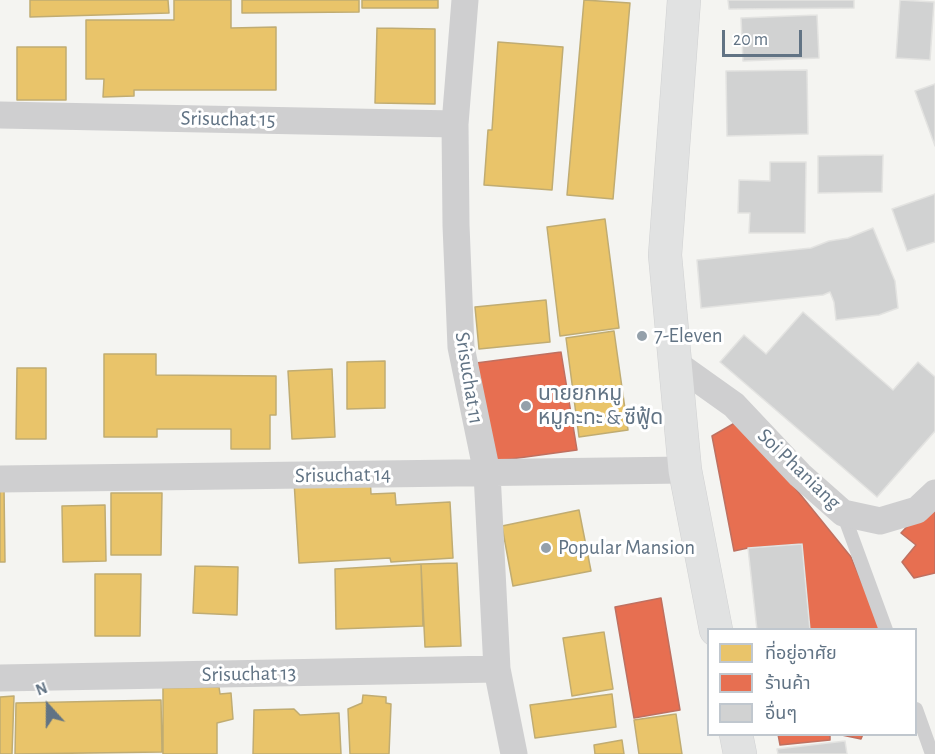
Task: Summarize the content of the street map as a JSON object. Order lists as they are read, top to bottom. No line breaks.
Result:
{"streets":{"street":["Srisuchat 15","Srisuchat 11","Soi Phaniang","Srisuchat 14","Srisuchat 13"]},"crossings":[["Srisuchat 15","Srisuchat 11"],["Srisuchat 11","Srisuchat 14"],["Srisuchat 11","Srisuchat 13"]],"places":["7-Eleven","นายยกหมู หมูกะทะ & ซีฟู้ด","Popular Mansion"],"legend":["ที่อยู่อาศัย","ร้านค้า","อื่นๆ"],"scale_bar":"20 m","north":"top"}
